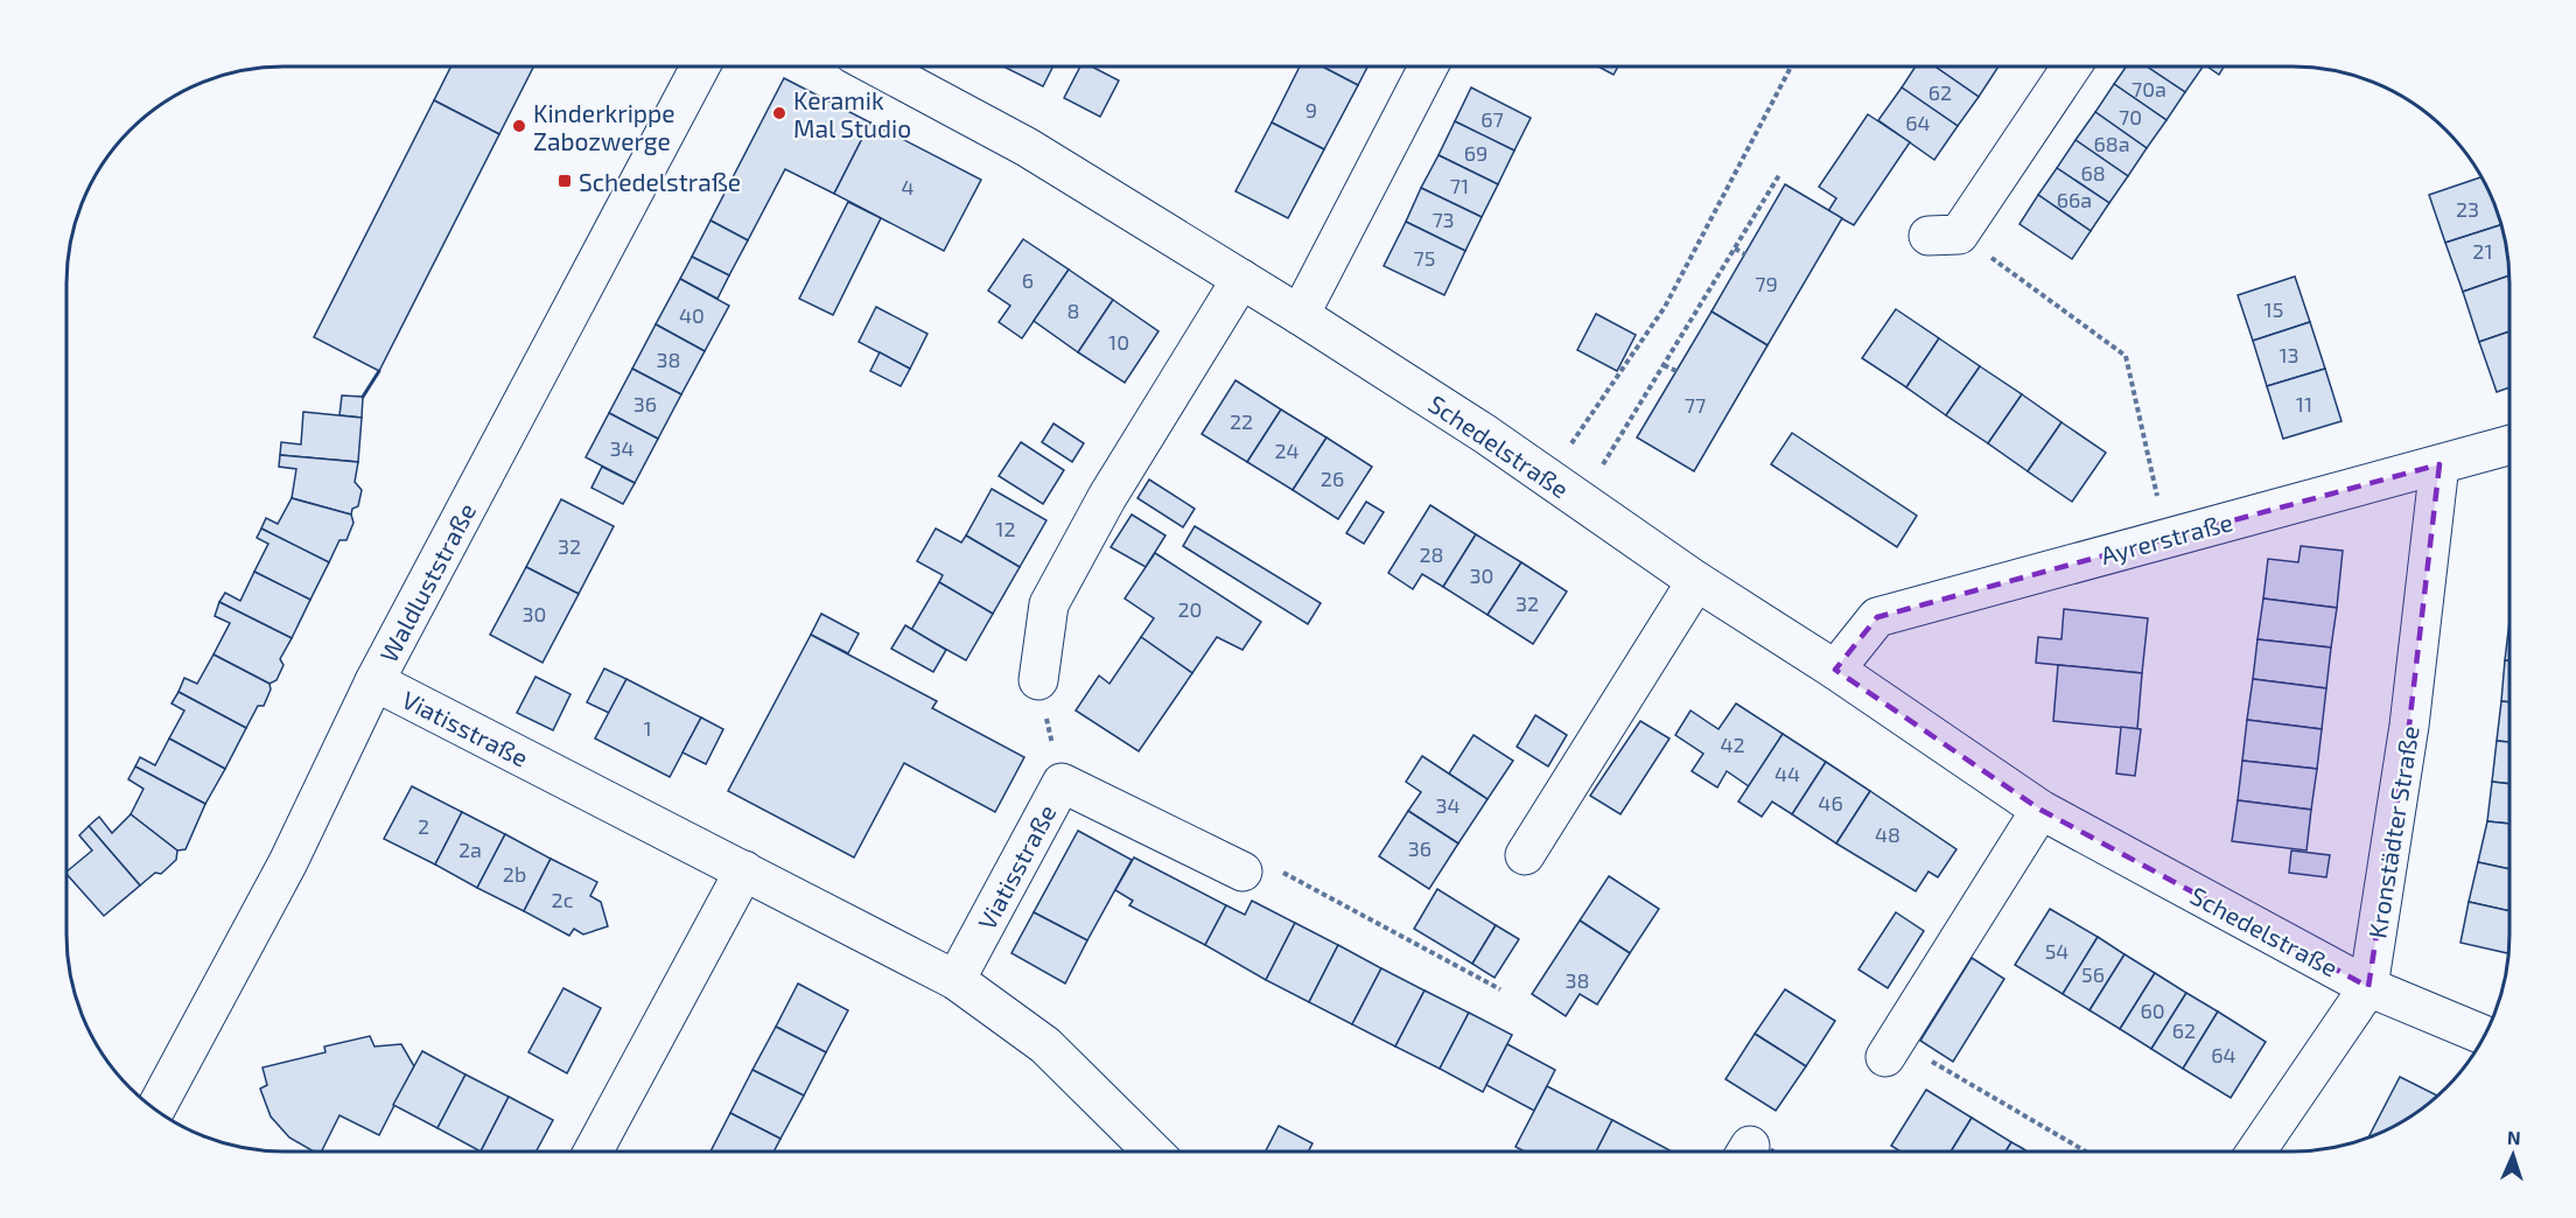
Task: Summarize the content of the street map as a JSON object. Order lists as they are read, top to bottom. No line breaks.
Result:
{"streets":{"street":["Schedelstraße","Ayrerstraße","Waldluststraße","Viatisstraße","Kronstädter Straße"]},"crossings":[["Schedelstraße","Ayrerstraße"],["Schedelstraße","Kronstädter Straße"],["Ayrerstraße","Kronstädter Straße"],["Waldluststraße","Viatisstraße"]],"places":{"other":["Keramik Mal Studio","Kinderkrippe Zabozwerge"],"transit":["Schedelstraße"]},"house_numbers":["70a","62","9","70","67","64","68a","69","68","71","4","66a","23","73","21","75","6","79","15","8","40","10","13","38","36","11","77","22","34","24","26","12","32","28","30","32","20","30","1","42","44","46","34","2","48","36","2a","2b","2c","54","56","38","60","62","64"],"north":"top"}
